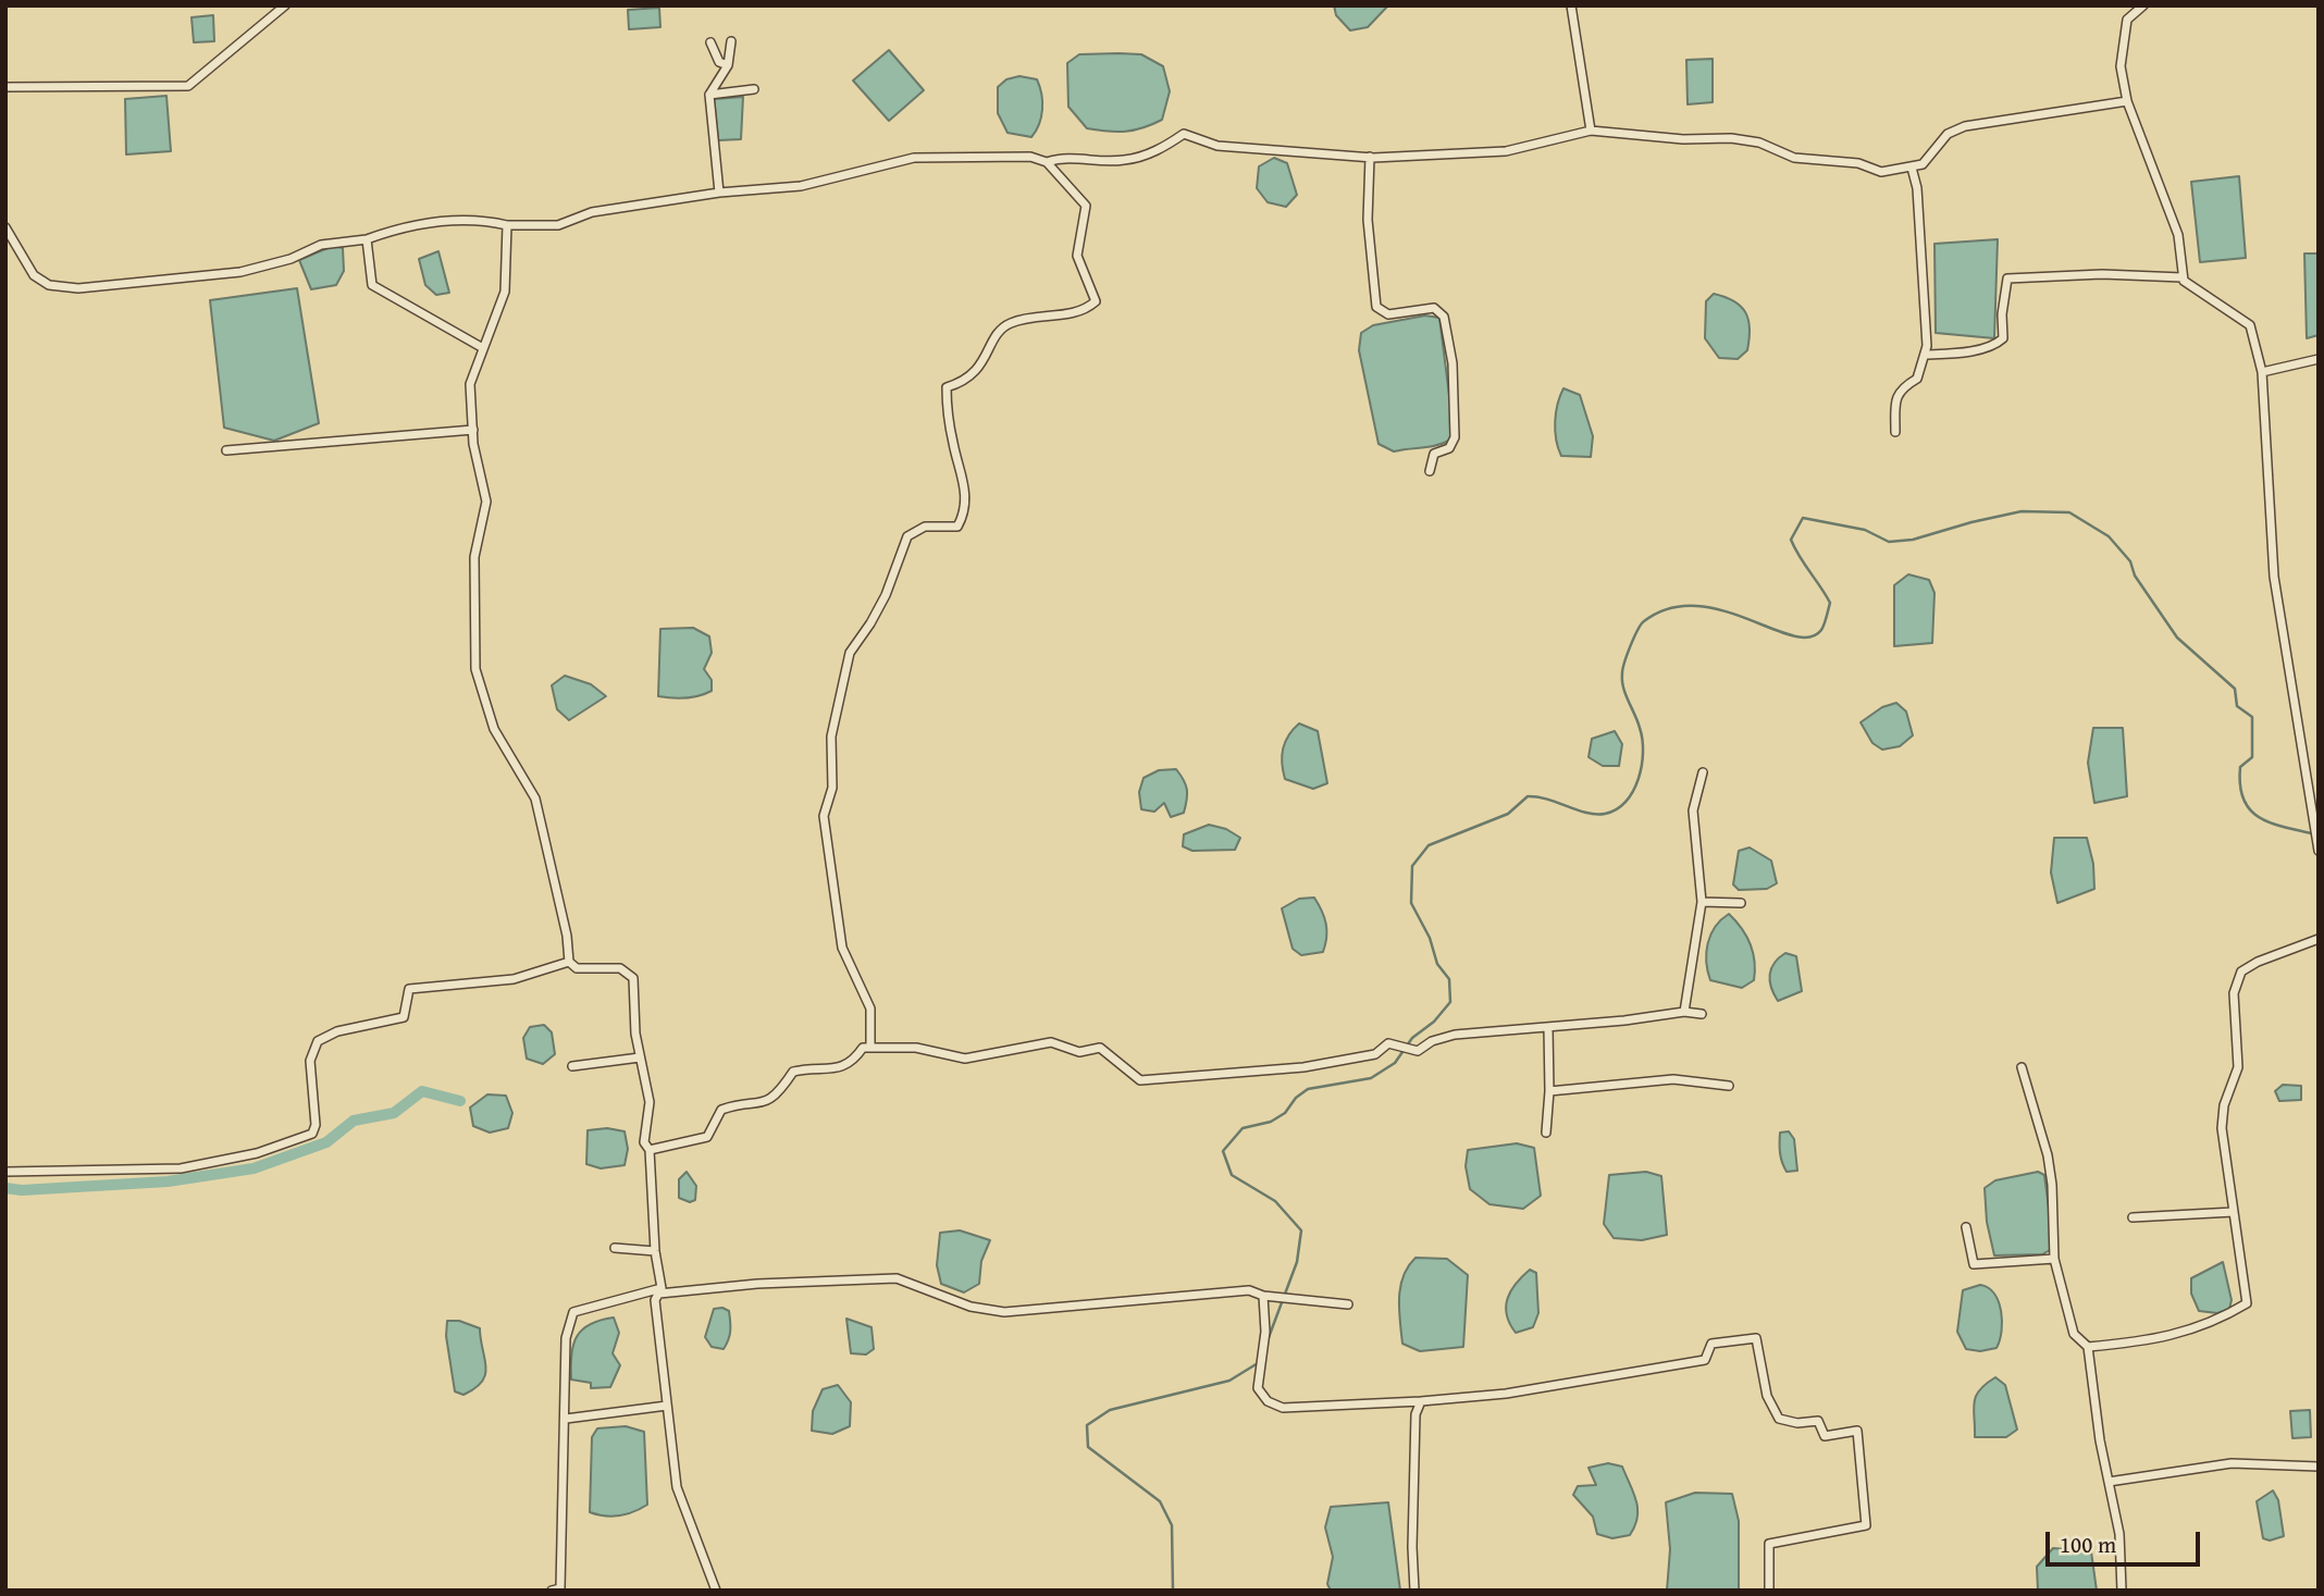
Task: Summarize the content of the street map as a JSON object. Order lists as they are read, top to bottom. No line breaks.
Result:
{"scale_bar":"100 m"}
